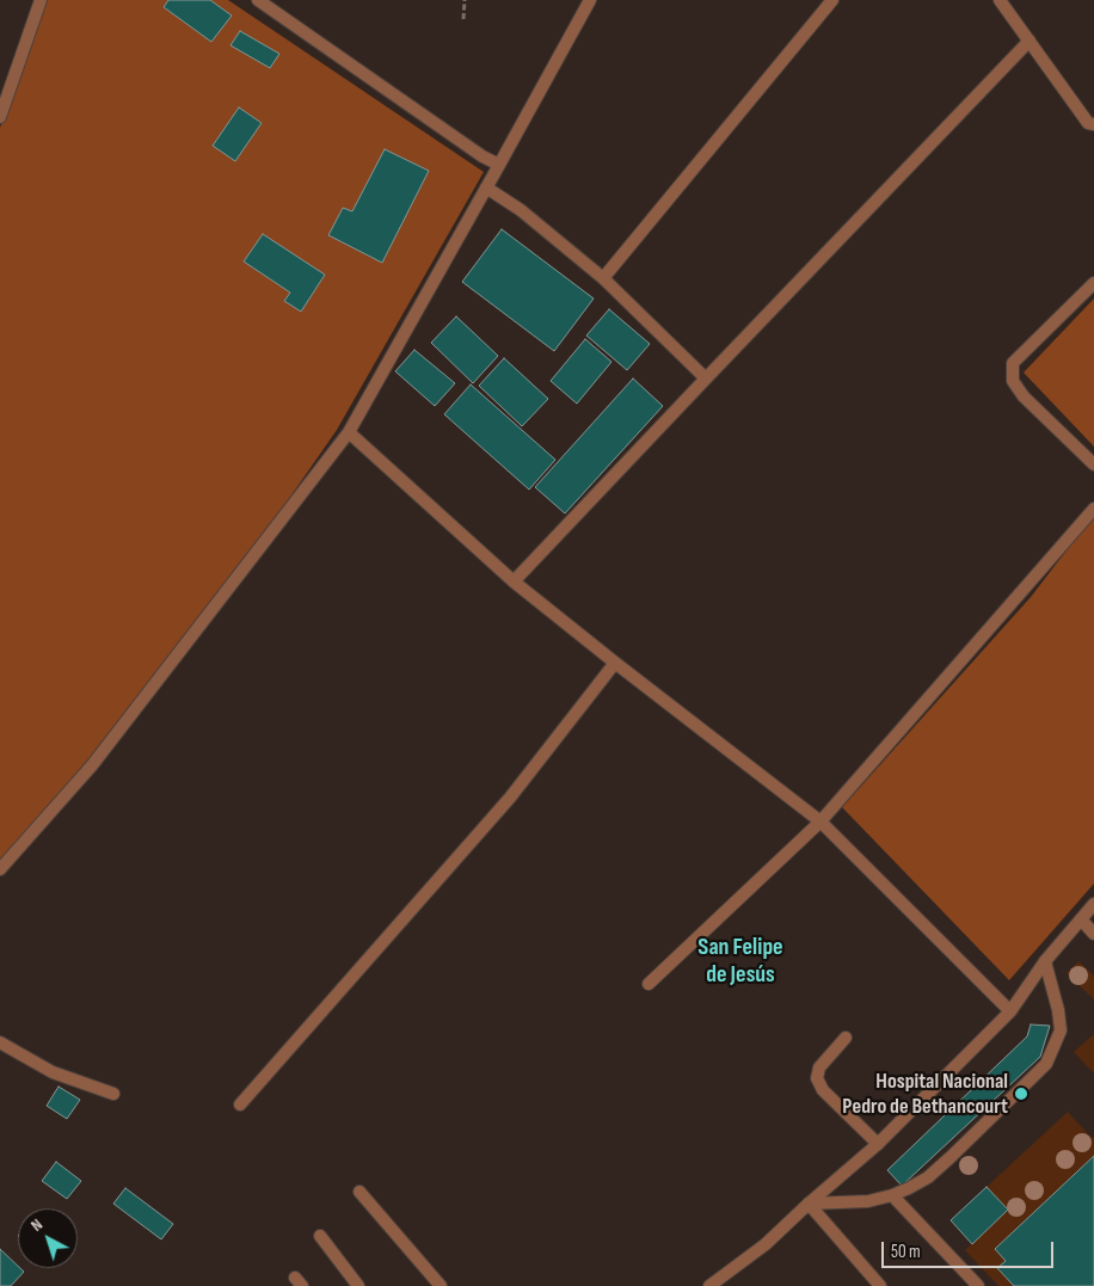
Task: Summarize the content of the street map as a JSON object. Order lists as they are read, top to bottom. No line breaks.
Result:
{"districts":["San Felipe de Jesús"],"places":["Hospital Nacional Pedro de Bethancourt"],"scale_bar":"50 m","north":"top left"}
